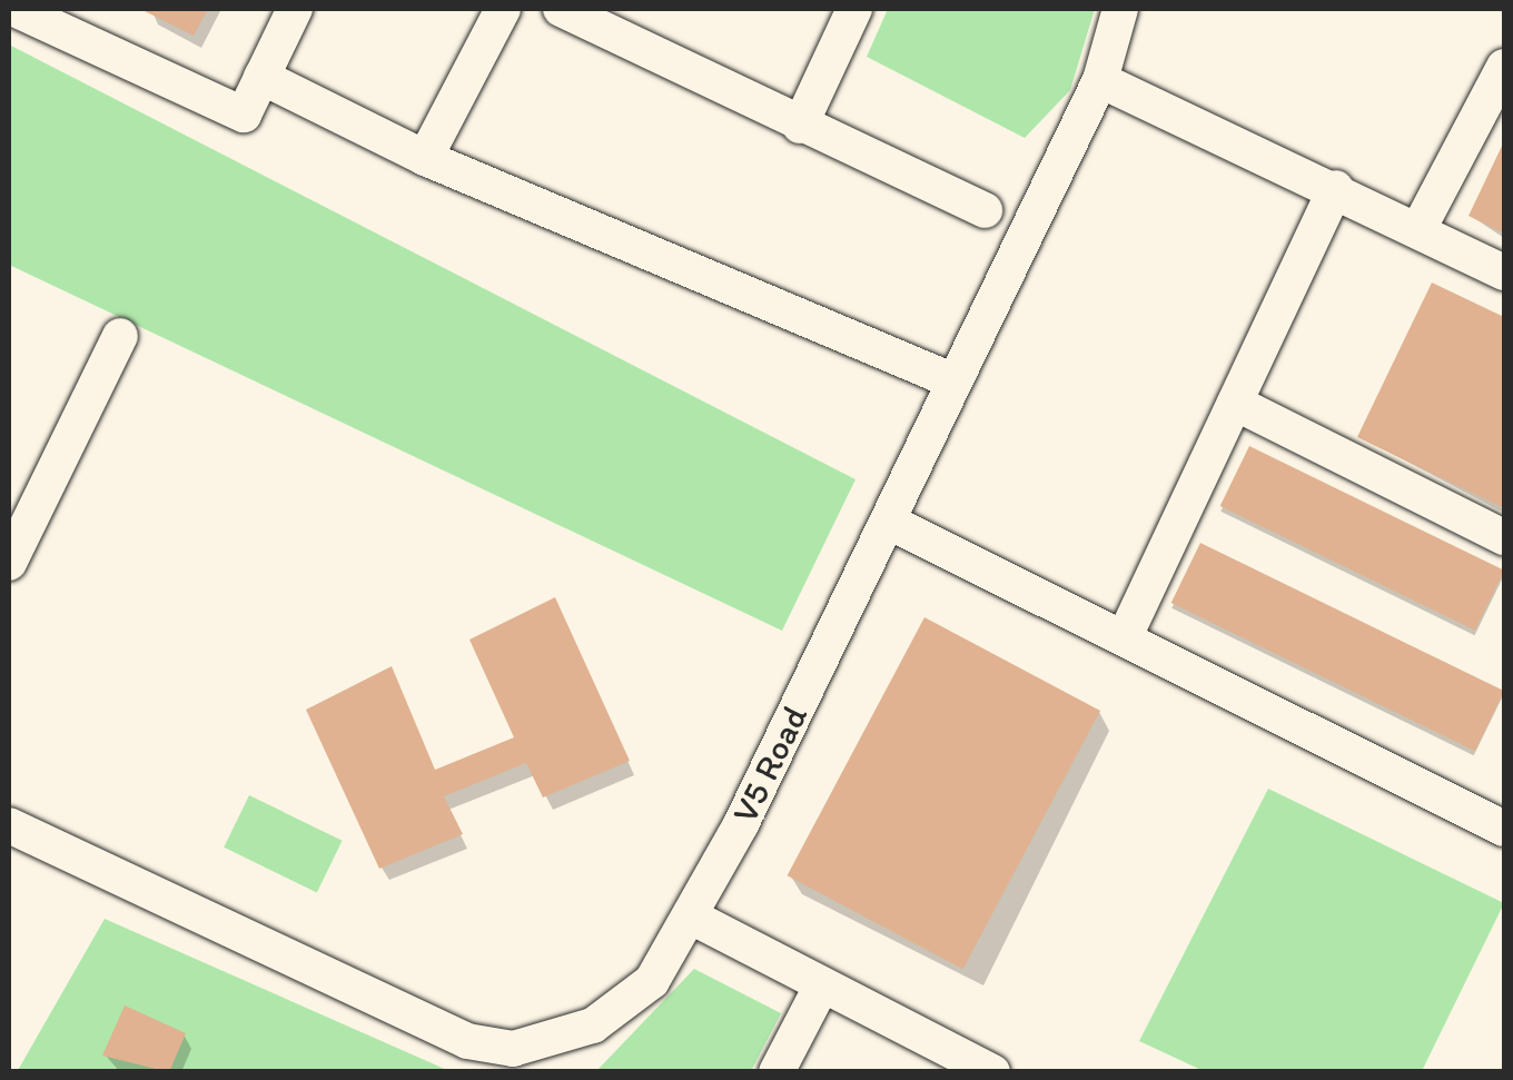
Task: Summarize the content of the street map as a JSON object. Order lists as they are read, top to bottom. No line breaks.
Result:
{"streets":{"street":["V5 Road"]}}
